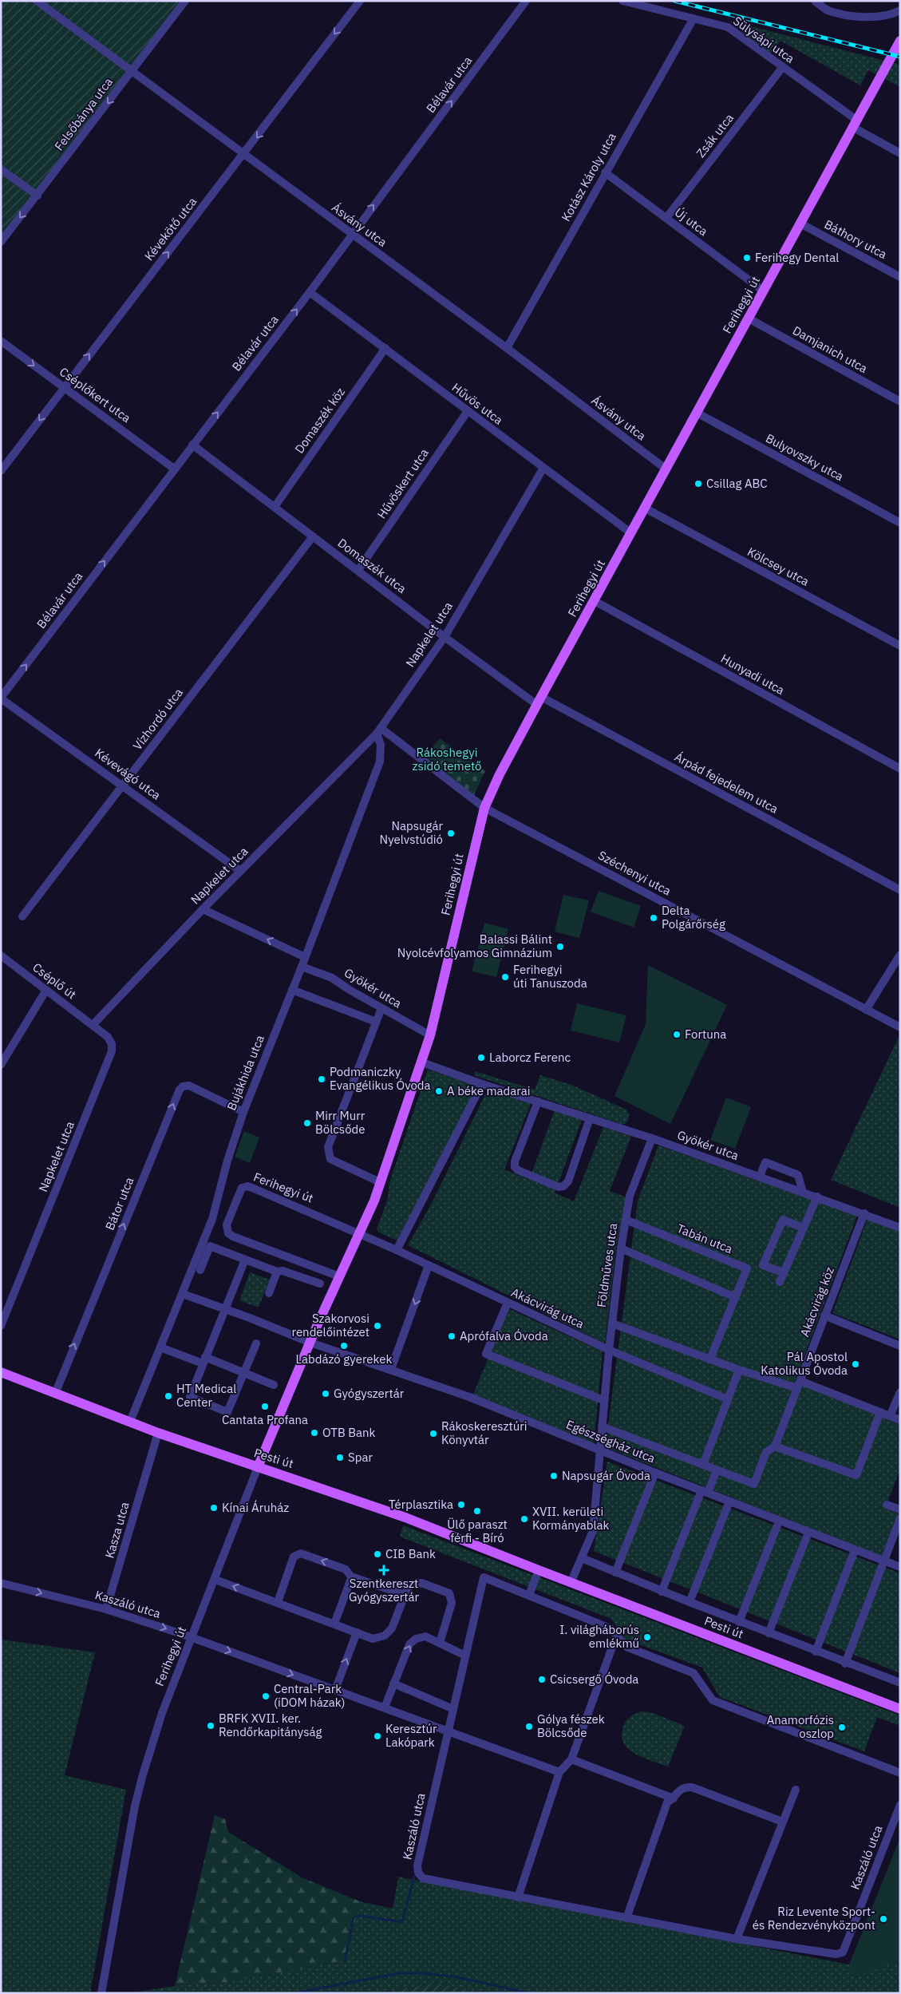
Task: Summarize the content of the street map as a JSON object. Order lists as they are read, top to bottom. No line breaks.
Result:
{"streets":{"main road":["Ferihegyi út","Pesti út"],"street":["Sülysápi utca","Bélavár utca","Felsőbánya utca","Zsák utca","Kotász Károly utca","Új utca","Ásvány utca","Kévekötő utca","Báthory utca","Damjanich utca","Cséplőkert utca","Hűvös utca","Domaszék köz","Bulyovszky utca","Hűvöskert utca","Domaszék utca","Kölcsey utca","Napkelet utca","Hunyadi utca","Vízhordó utca","Kévevágó utca","Árpád fejedelem utca","Széchenyi utca","Cséplő út","Gyökér utca","Bujákhida utca","Bátor utca","Tabán utca","Földműves utca","Akácvirág köz","Akácvirág utca","Egészségház utca","Kasza utca","Kaszáló utca"]},"crossings":[["Sülysápi utca","Zsák utca"],["Sülysápi utca","Kotász Károly utca"],["Sülysápi utca","Ferihegyi út"],["Bélavár utca","Ásvány utca"],["Bélavár utca","Cséplőkert utca"],["Bélavár utca","Hűvös utca"],["Bélavár utca","Domaszék utca"],["Bélavár utca","Kévevágó utca"],["Felsőbánya utca","Ásvány utca"],["Zsák utca","Új utca"],["Kotász Károly utca","Új utca"],["Kotász Károly utca","Ásvány utca"],["Új utca","Ferihegyi út"],["Ásvány utca","Kévekötő utca"],["Ásvány utca","Ferihegyi út"],["Kévekötő utca","Cséplőkert utca"],["Báthory utca","Ferihegyi út"],["Ferihegyi út","Damjanich utca"],["Ferihegyi út","Hűvös utca"],["Ferihegyi út","Bulyovszky utca"],["Ferihegyi út","Domaszék utca"],["Ferihegyi út","Kölcsey utca"],["Ferihegyi út","Hunyadi utca"],["Ferihegyi út","Árpád fejedelem utca"],["Ferihegyi út","Széchenyi utca"],["Ferihegyi út","Gyökér utca"],["Ferihegyi út","Akácvirág utca"],["Ferihegyi út","Egészségház utca"],["Ferihegyi út","Pesti út"],["Ferihegyi út","Kaszáló utca"],["Hűvös utca","Domaszék köz"],["Hűvös utca","Hűvöskert utca"],["Hűvös utca","Napkelet utca"],["Domaszék köz","Domaszék utca"],["Hűvöskert utca","Domaszék utca"],["Domaszék utca","Napkelet utca"],["Domaszék utca","Vízhordó utca"],["Domaszék utca","Árpád fejedelem utca"],["Napkelet utca","Kévevágó utca"],["Napkelet utca","Széchenyi utca"],["Napkelet utca","Cséplő út"],["Napkelet utca","Bujákhida utca"],["Vízhordó utca","Kévevágó utca"],["Széchenyi utca","Bujákhida utca"],["Gyökér utca","Bujákhida utca"],["Gyökér utca","Földműves utca"],["Gyökér utca","Akácvirág köz"],["Bujákhida utca","Bátor utca"],["Bujákhida utca","Pesti út"],["Bátor utca","Pesti út"],["Tabán utca","Földműves utca"],["Földműves utca","Akácvirág utca"],["Földműves utca","Egészségház utca"],["Földműves utca","Pesti út"],["Akácvirág köz","Egészségház utca"],["Pesti út","Kasza utca"],["Kasza utca","Kaszáló utca"]],"one_way":["Bélavár utca","Felsőbánya utca","Cséplőkert utca","Bátor utca"],"parks":["Rákoshegyi zsidó temető"],"places":{"other":["Ferihegy Dental","Csillag ABC","Napsugár Nyelvstúdió","Delta Polgárőrség","Balassi Bálint Nyolcévfolyamos Gimnázium","Ferihegyi úti Tanuszoda","Fortuna","Laborcz Ferenc","Podmaniczky Evangélikus Óvoda","A béke madarai","Mirr Murr Bölcsőde","Szakorvosi rendelőintézet","Aprófalva Óvoda","Labdázó gyerekek","Pál Apostol Katolikus Óvoda","Gyógyszertár","HT Medical Center","Cantata Profana","OTB Bank","Rákoskeresztúri Könyvtár","Spar","Napsugár Óvoda","Térplasztika","Kínai Áruház","Ülő paraszt férfi - Bíró","XVII. kerületi Kormányablak","CIB Bank","I. világháborús emlékmű","Csicsergő Óvoda","Central-Park (iDOM házak)","BRFK XVII. ker. Rendőrkapitányság","Gólya fészek Bölcsőde","Anamorfózis oszlop","Keresztúr Lakópark","Riz Levente Sport- és Rendezvényközpont"],"health":["Szentkereszt Gyógyszertár"]}}
